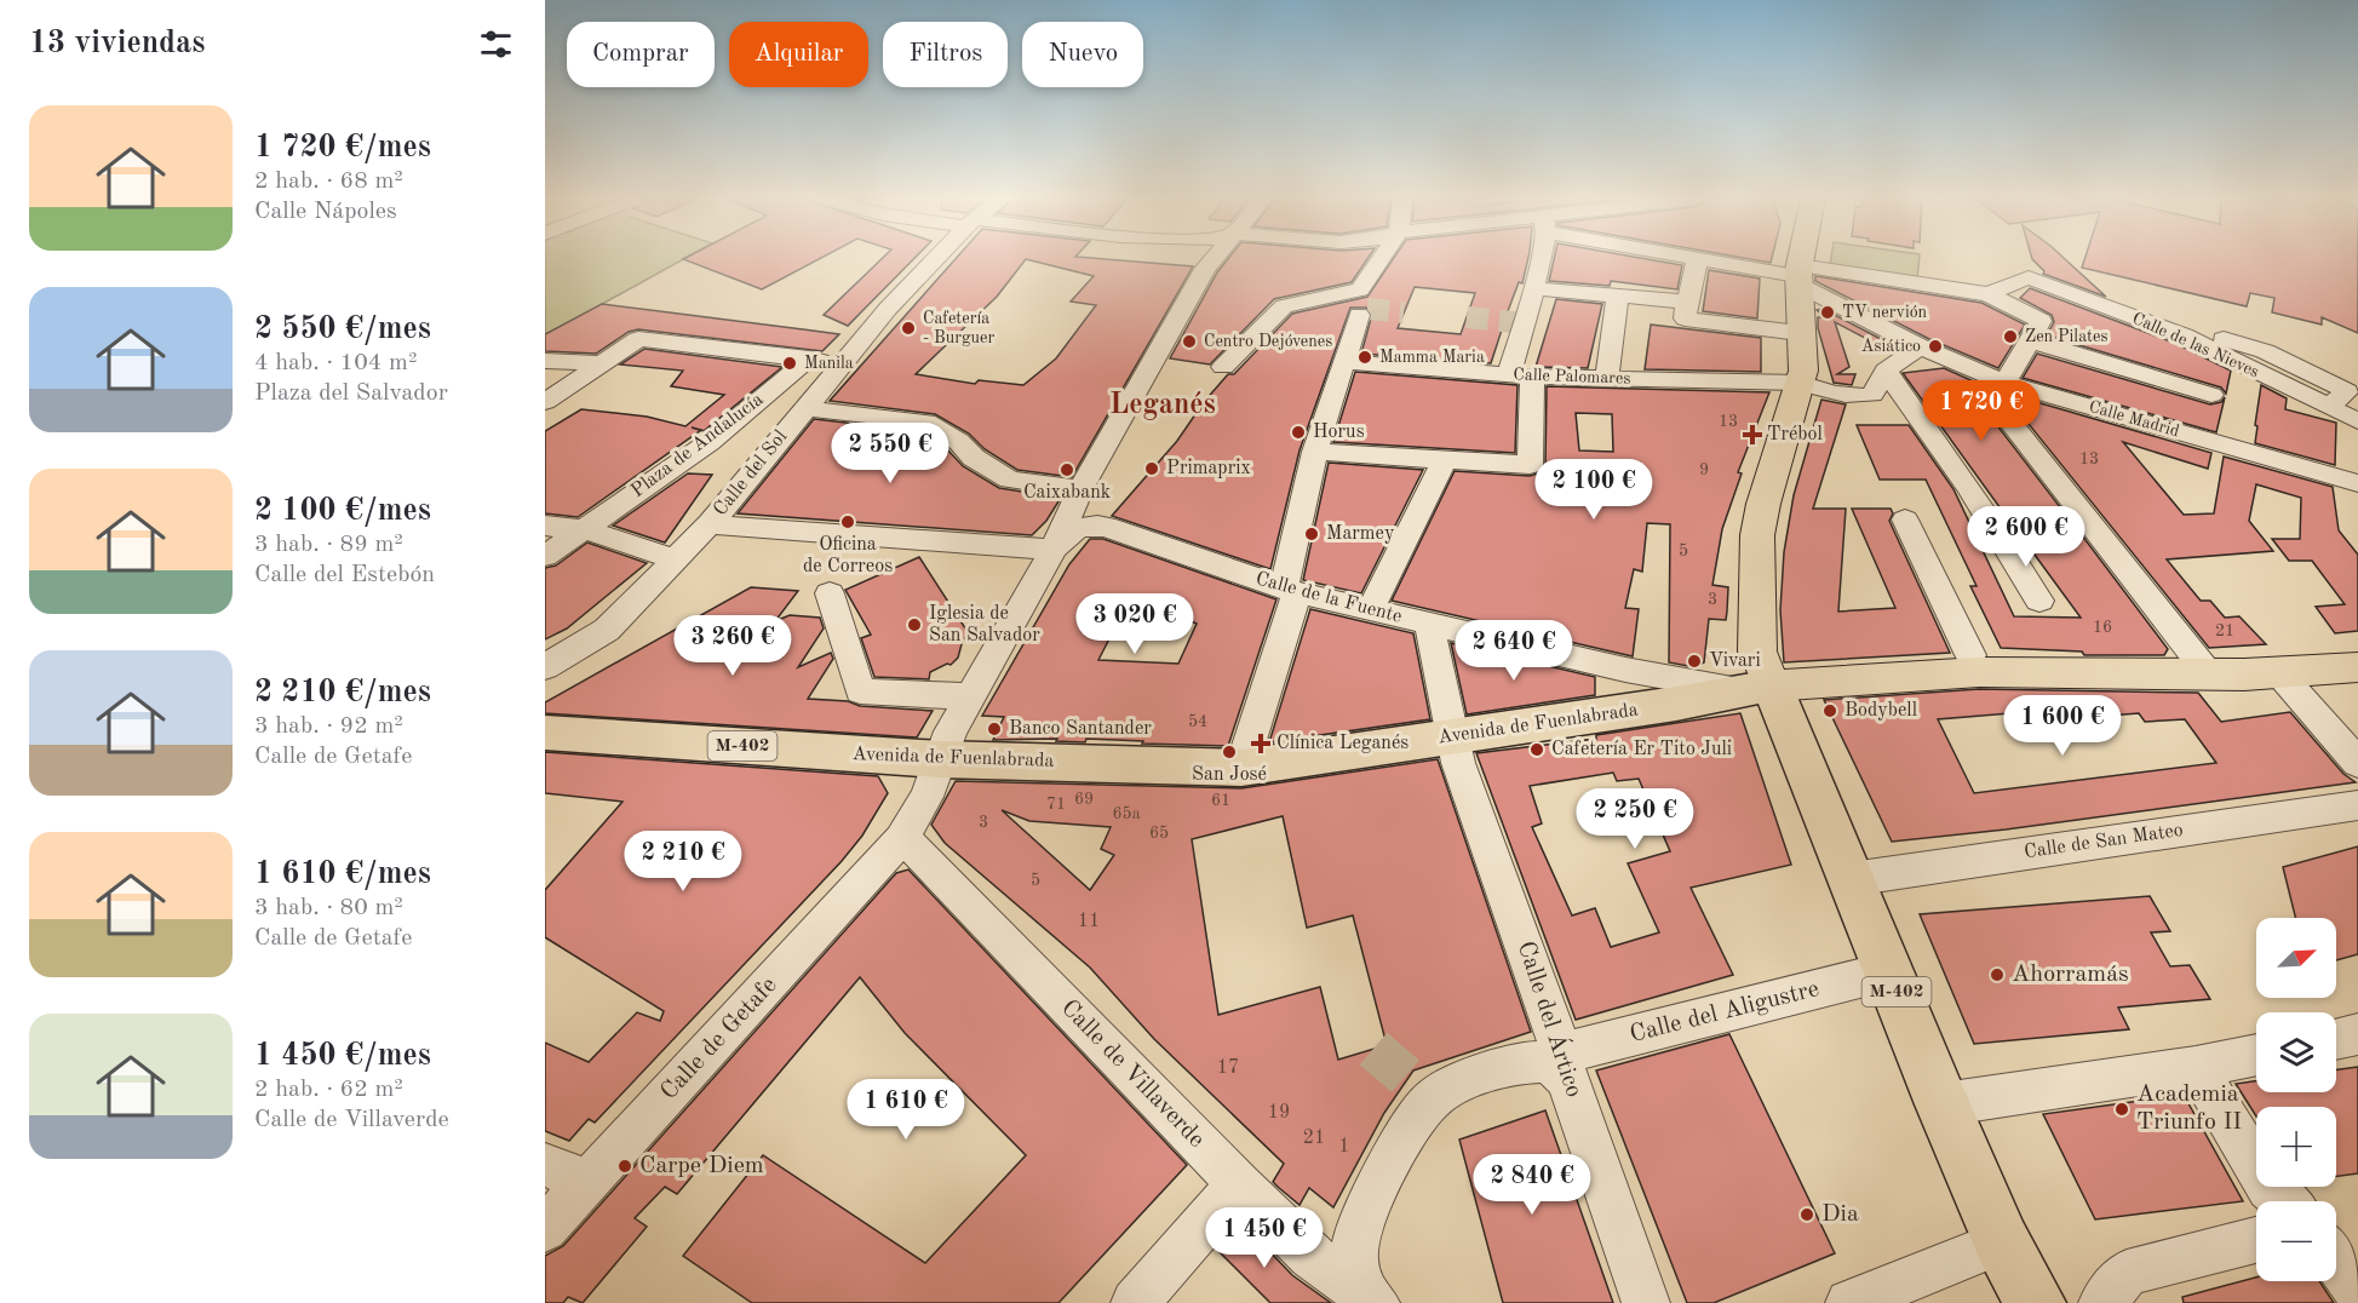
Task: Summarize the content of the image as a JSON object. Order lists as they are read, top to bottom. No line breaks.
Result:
{"streets":{"highway":["Avenida de Fuenlabrada","M-402"],"street":["Calle de las Nieves","Calle Palomares","Calle Madrid","Plaza de Andalucía","Calle del Sol","Calle de la Fuente","Calle de San Mateo","Calle del Aligustre","Calle del Ártico","Calle de Getafe","Calle de Villaverde"]},"crossings":[["Calle Palomares","Calle Madrid"],["Calle de la Fuente","Avenida de Fuenlabrada"],["Calle de la Fuente","M-402"],["Calle de la Fuente","Calle del Ártico"],["Calle de la Fuente","Calle de Getafe"],["Avenida de Fuenlabrada","M-402"],["Avenida de Fuenlabrada","Calle del Ártico"],["Avenida de Fuenlabrada","Calle de Getafe"],["M-402","Calle de San Mateo"],["M-402","Calle del Aligustre"],["Calle del Aligustre","Calle del Ártico"],["Calle de Getafe","Calle de Villaverde"]],"districts":["Leganés"],"places":{"other":["TV nervión","Cafetería - Burguer","Zen Pilates","Centro Dejóvenes","Asiático","Mamma Maria","Manila","Horus","Primaprix","Caixabank","Oficina de Correos","Marmey","Iglesia de San Salvador","Vivari","Bodybell","Banco Santander","Cafetería Er Tito Juli","San José","Ahorramás","Academia Triunfo II","Carpe Diem","Dia"],"health":["Trébol","Clínica Leganés"]},"house_numbers":["13","13","9","5","3","16","21","54","69","61","71","65a","3","65","5","11","17","19","21","1"],"north":"top right","page":{"heading":"13 viviendas","chip":["Comprar","Alquilar","Filtros","Nuevo"],"list":[{"name":"1 720 €/mes","note":"2 hab. · 68 m² · Calle Nápoles"},{"name":"2 550 €/mes","note":"4 hab. · 104 m² · Plaza del Salvador"},{"name":"2 100 €/mes","note":"3 hab. · 89 m² · Calle del Estebón"},{"name":"2 210 €/mes","note":"3 hab. · 92 m² · Calle de Getafe"},{"name":"1 610 €/mes","note":"3 hab. · 80 m² · Calle de Getafe"},{"name":"1 450 €/mes","note":"2 hab. · 62 m² · Calle de Villaverde"}],"price":["1 720 €","2 550 €","2 100 €","2 600 €","3 020 €","3 260 €","2 640 €","1 600 €","2 250 €","2 210 €","1 610 €","2 840 €","1 450 €"],"map_buttons":["+","−"]}}
